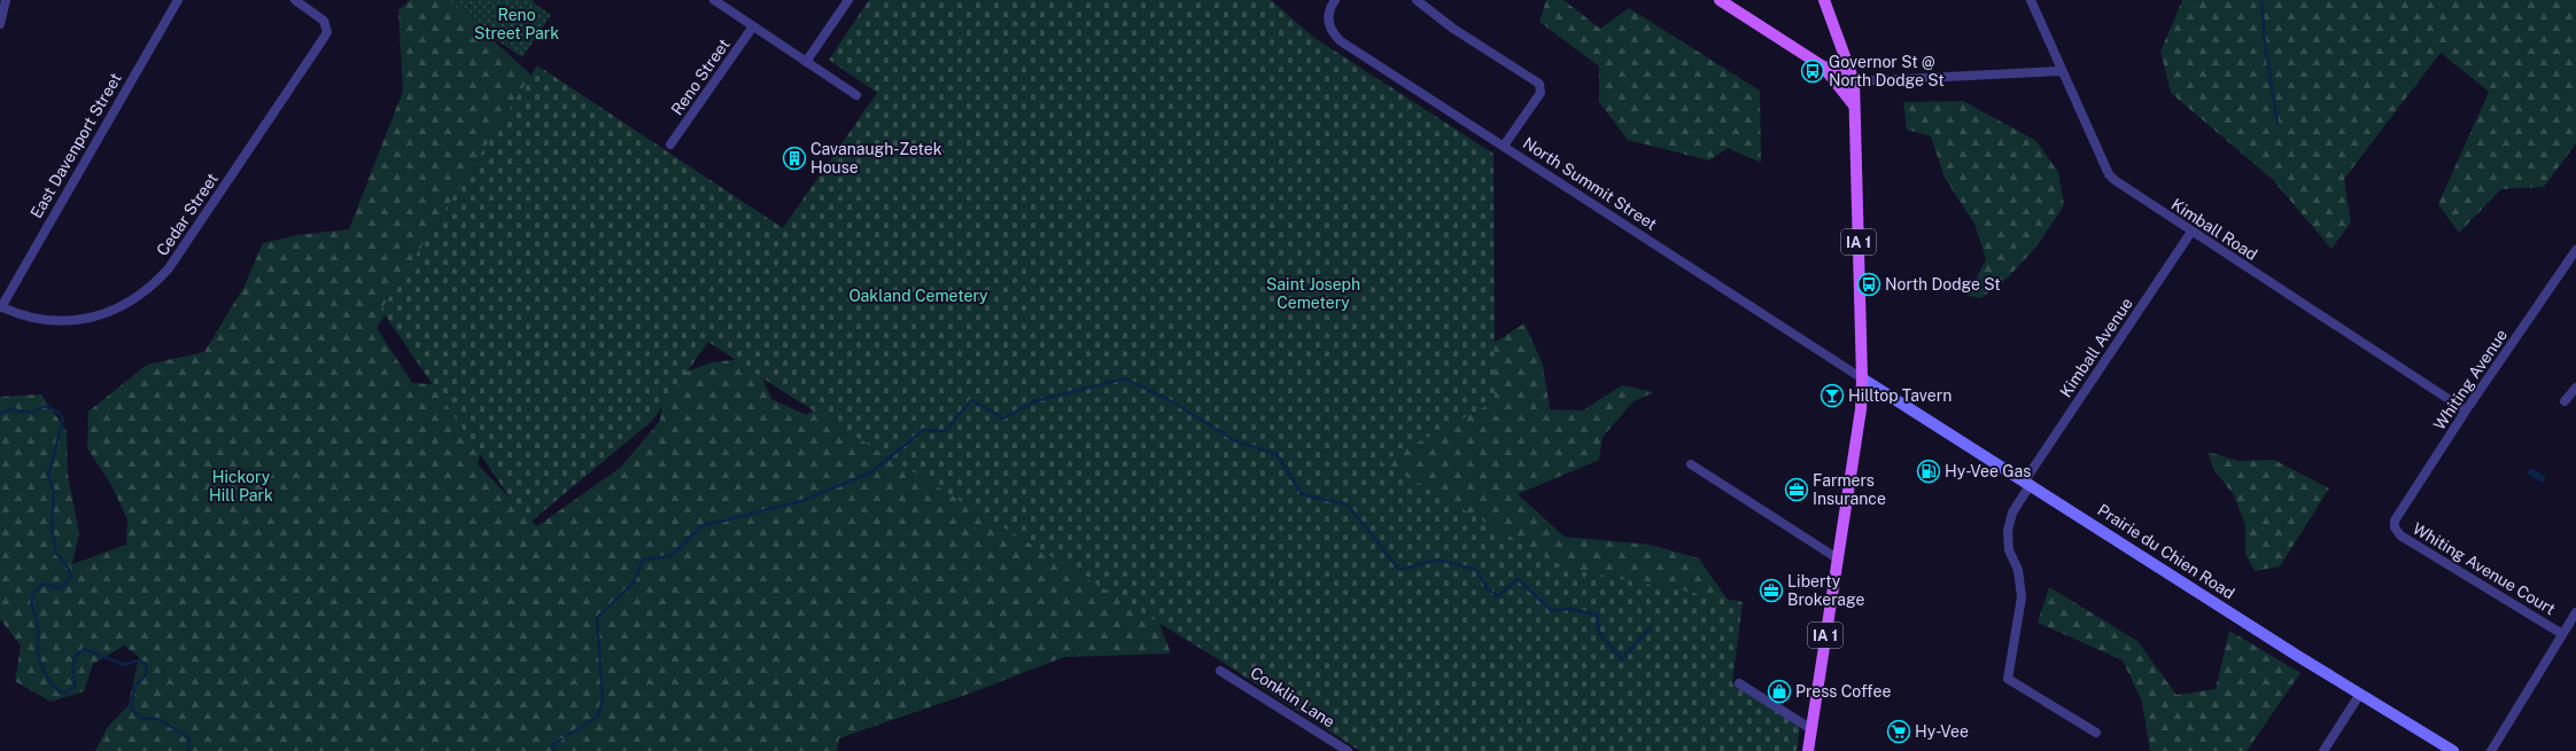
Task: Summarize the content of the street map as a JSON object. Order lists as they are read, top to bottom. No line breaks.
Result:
{"streets":{"main road":["IA 1"],"street":["Reno Street","East Davenport Street","North Summit Street","Cedar Street","Kimball Road","Kimball Avenue","Whiting Avenue","Prairie du Chien Road","Whiting Avenue Court","Conklin Lane"]},"crossings":[["East Davenport Street","Cedar Street"],["North Summit Street","IA 1"],["North Summit Street","Prairie du Chien Road"],["Kimball Road","Kimball Avenue"],["Kimball Road","Whiting Avenue"],["IA 1","Prairie du Chien Road"],["Kimball Avenue","Prairie du Chien Road"],["Whiting Avenue","Whiting Avenue Court"]],"parks":["Reno Street Park","Saint Joseph Cemetery","Oakland Cemetery","Hickory Hill Park"],"places":{"bus stop":["Governor St @ North Dodge St","North Dodge St"],"building":["Cavanaugh-Zetek House"],"bar":["Hilltop Tavern"],"fuel station":["Hy-Vee Gas"],"office":["Farmers Insurance","Liberty Brokerage"],"shop":["Press Coffee"],"supermarket":["Hy-Vee"]}}
